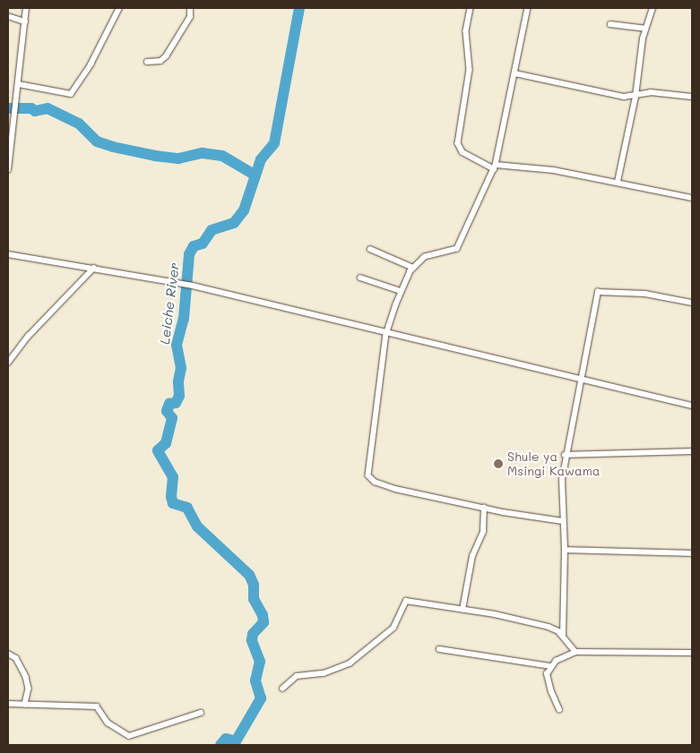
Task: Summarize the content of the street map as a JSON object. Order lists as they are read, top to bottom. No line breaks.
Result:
{"water":["Leiche River"],"places":["Shule ya Msingi Kawama"]}
